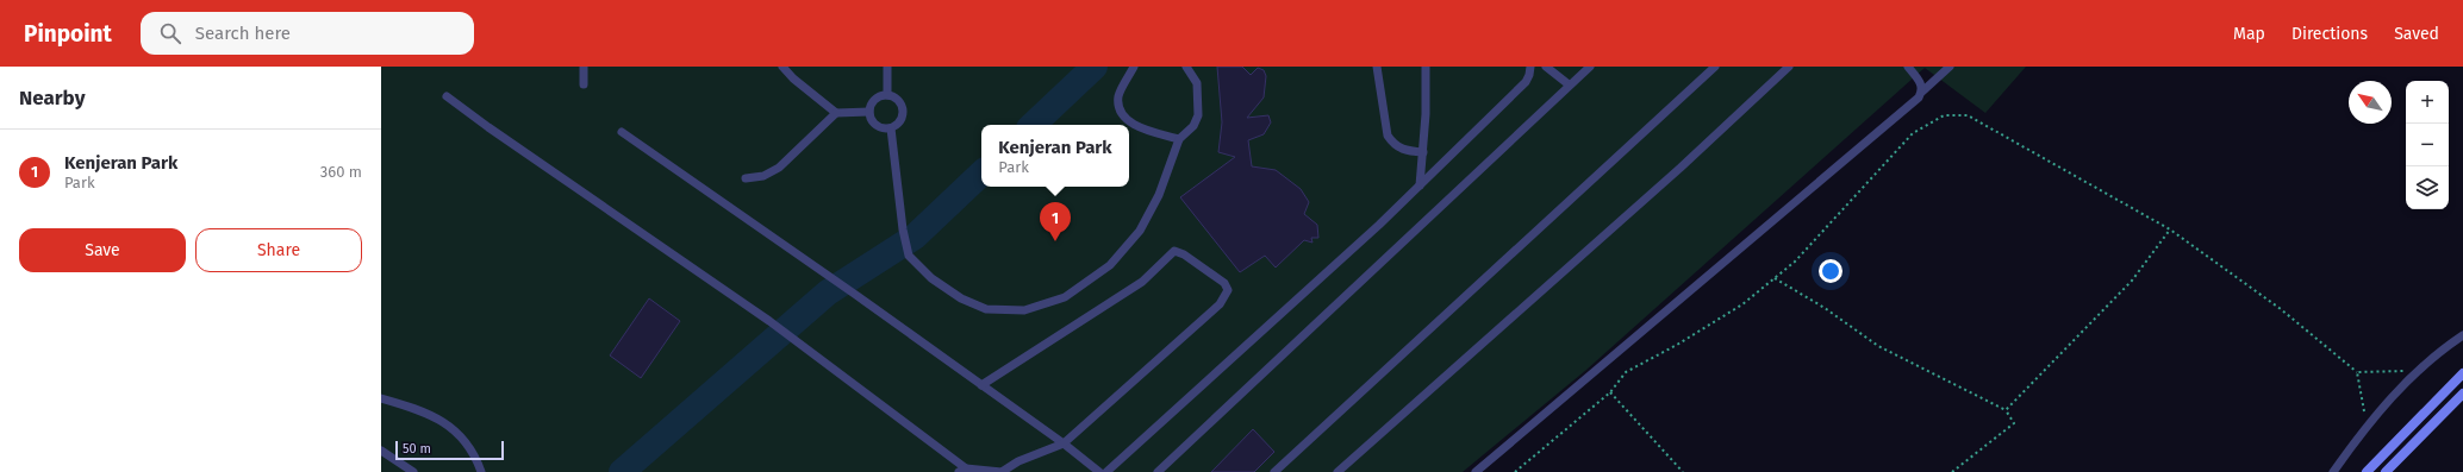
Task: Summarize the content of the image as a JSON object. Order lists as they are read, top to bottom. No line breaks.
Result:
{"scale_bar":"50 m","north":"top left","page":{"header":"Pinpoint","search":"Search here","nav":["Map","Directions","Saved"],"heading":"Nearby","map_buttons":["+","−"],"popup":["Kenjeran Park","Park"],"list":[{"mark":"1","name":"Kenjeran Park","note":"Park","value":"360 m"}],"pins":"1","buttons":["Save","Share"],"scale":"50 m"}}
